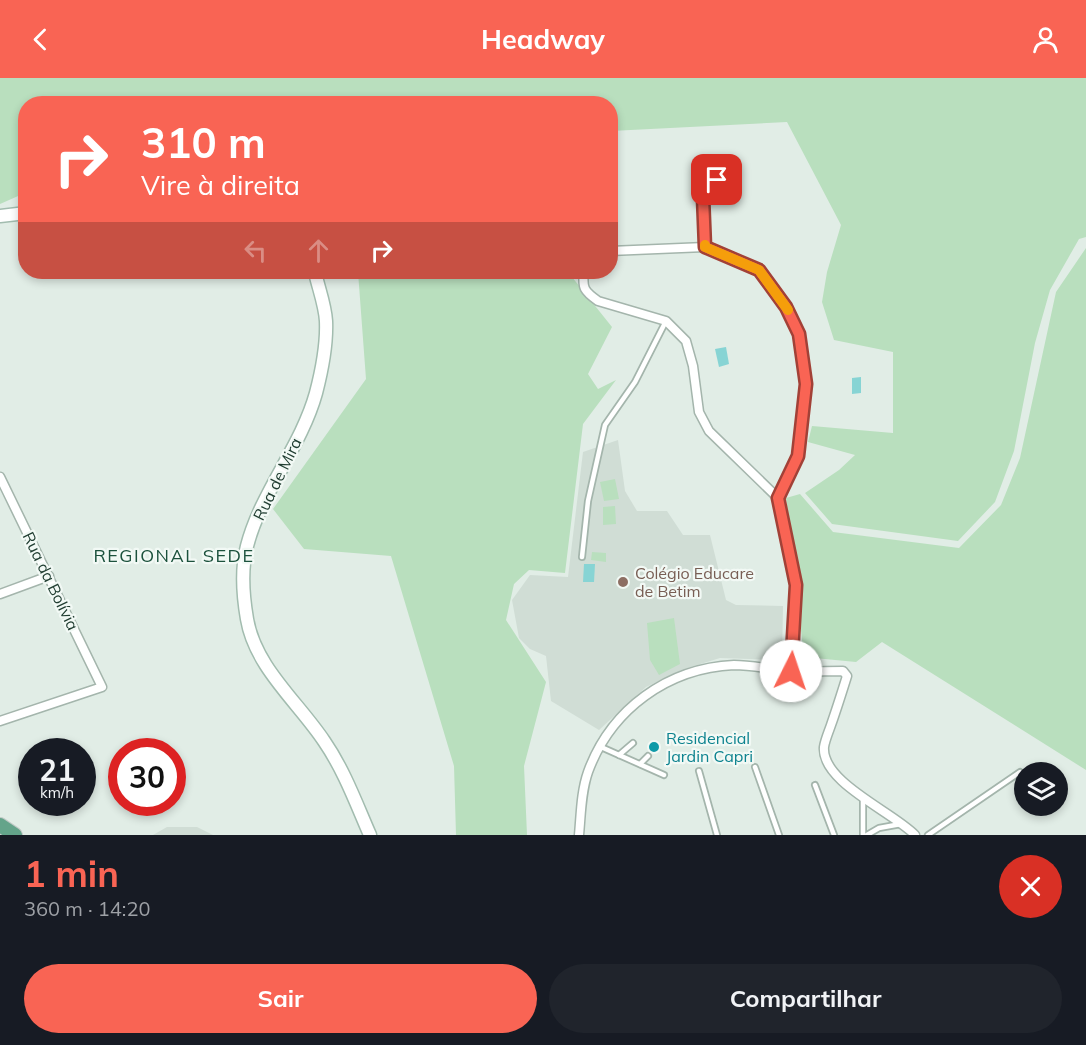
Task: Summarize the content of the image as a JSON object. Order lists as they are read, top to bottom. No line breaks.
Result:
{"streets":{"street":["Rua de Mira","Rua da Bolívia"]},"districts":["REGIONAL SEDE"],"places":["Colégio Educare de Betim","Residencial Jardin Capri"],"page":{"header":"Headway","turn":["310 m","Vire à direita"],"speed":"21 km/h","limit":"30","heading":["1 min","360 m · 14:20"],"buttons":["Sair","Compartilhar"]}}
